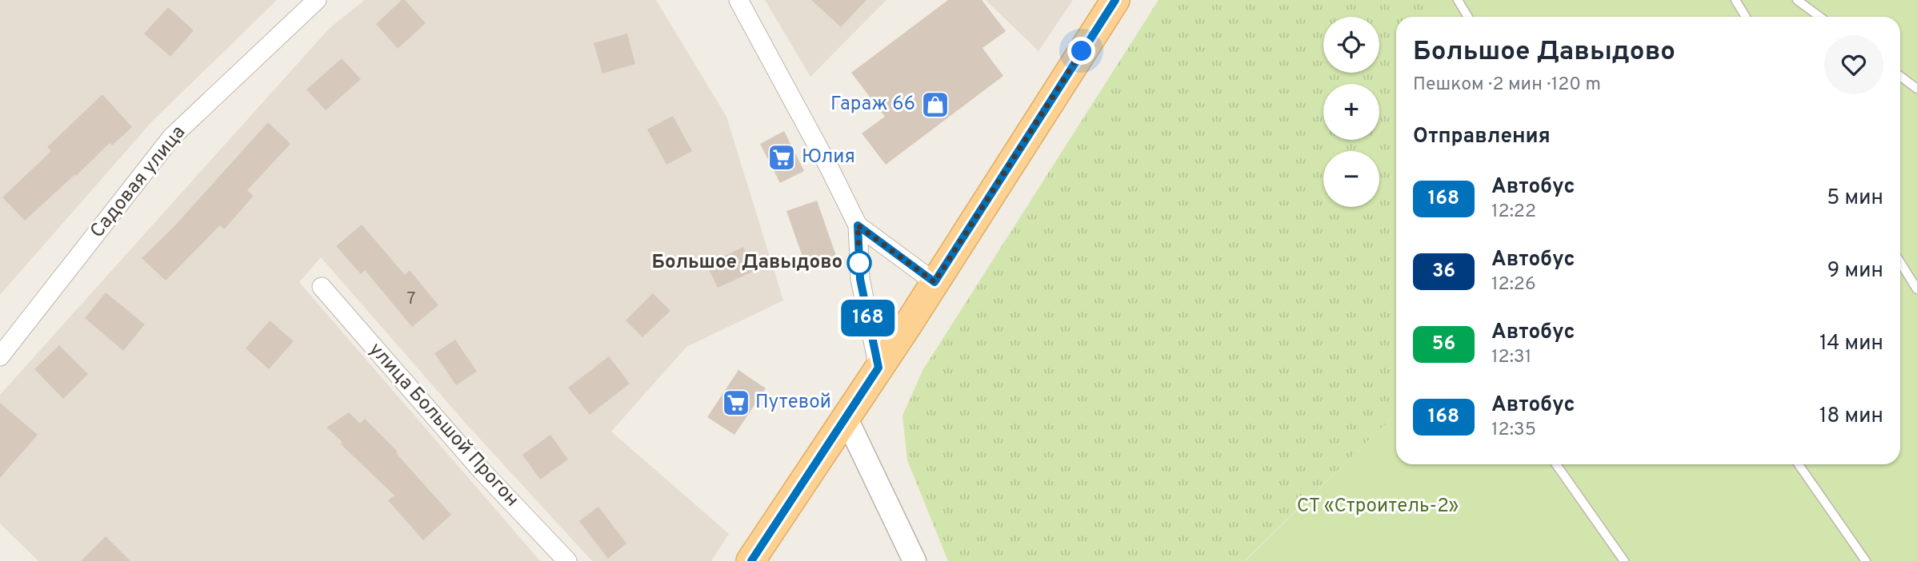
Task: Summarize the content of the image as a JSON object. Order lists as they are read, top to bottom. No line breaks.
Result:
{"streets":{"street":["Садовая улица","улица Большой Прогон"]},"parks":["СТ «Строитель-2»"],"places":{"shop":["Гараж 66"],"supermarket":["Юлия","Путевой"],"other":["Большое Давыдово"]},"lines":["bus line 168"],"house_numbers":["7"],"page":{"on_map":"168","map_buttons":["+","−"],"heading":[["Большое Давыдово","Пешком · 2 мин · 120 m"],"Отправления"],"list":[{"mark":"168","name":"Автобус","note":"12:22","value":"5 мин"},{"mark":"36","name":"Автобус","note":"12:26","value":"9 мин"},{"mark":"56","name":"Автобус","note":"12:31","value":"14 мин"},{"mark":"168","name":"Автобус","note":"12:35","value":"18 мин"}]}}
